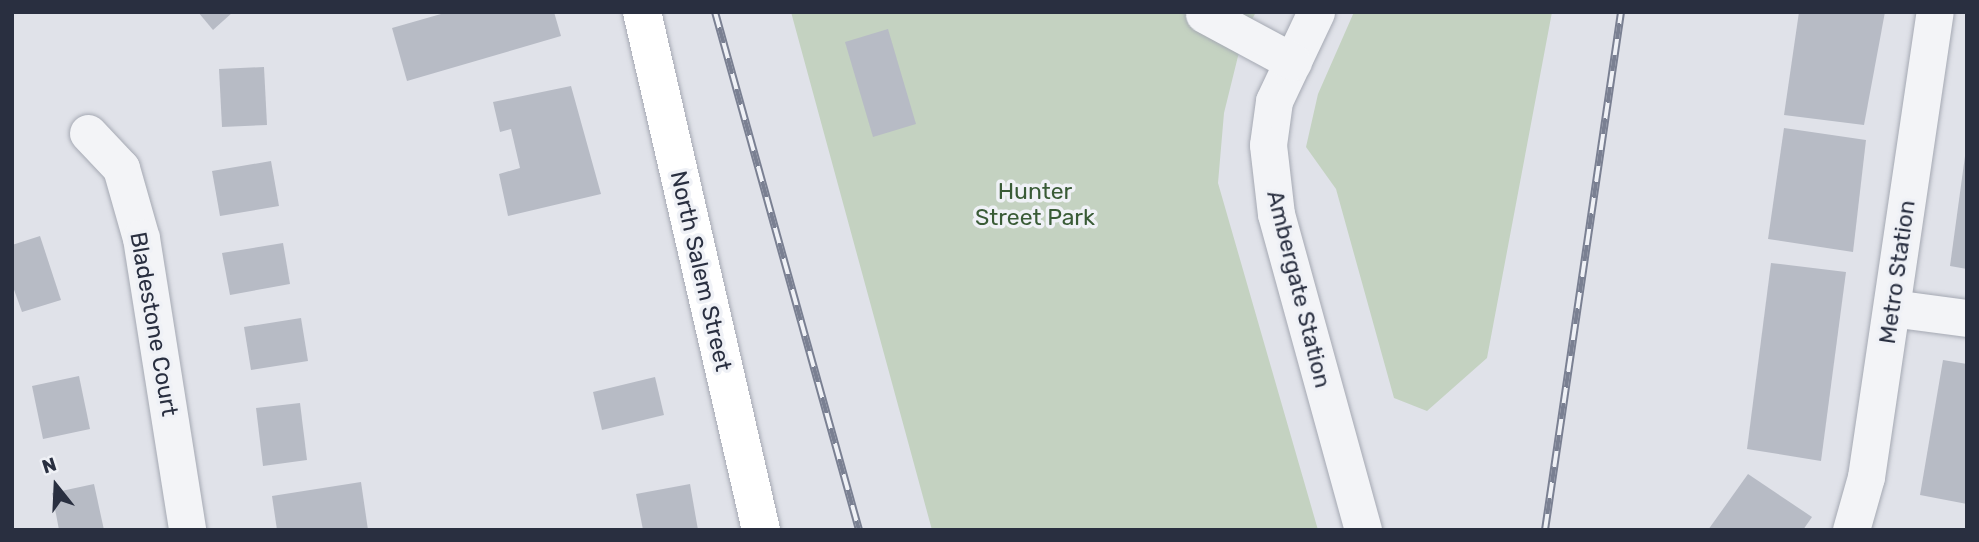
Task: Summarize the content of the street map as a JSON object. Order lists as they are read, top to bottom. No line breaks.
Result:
{"streets":{"main road":["North Salem Street"],"street":["Metro Station","Ambergate Station","Bladestone Court"]},"parks":["Hunter Street Park"],"north":"top"}
